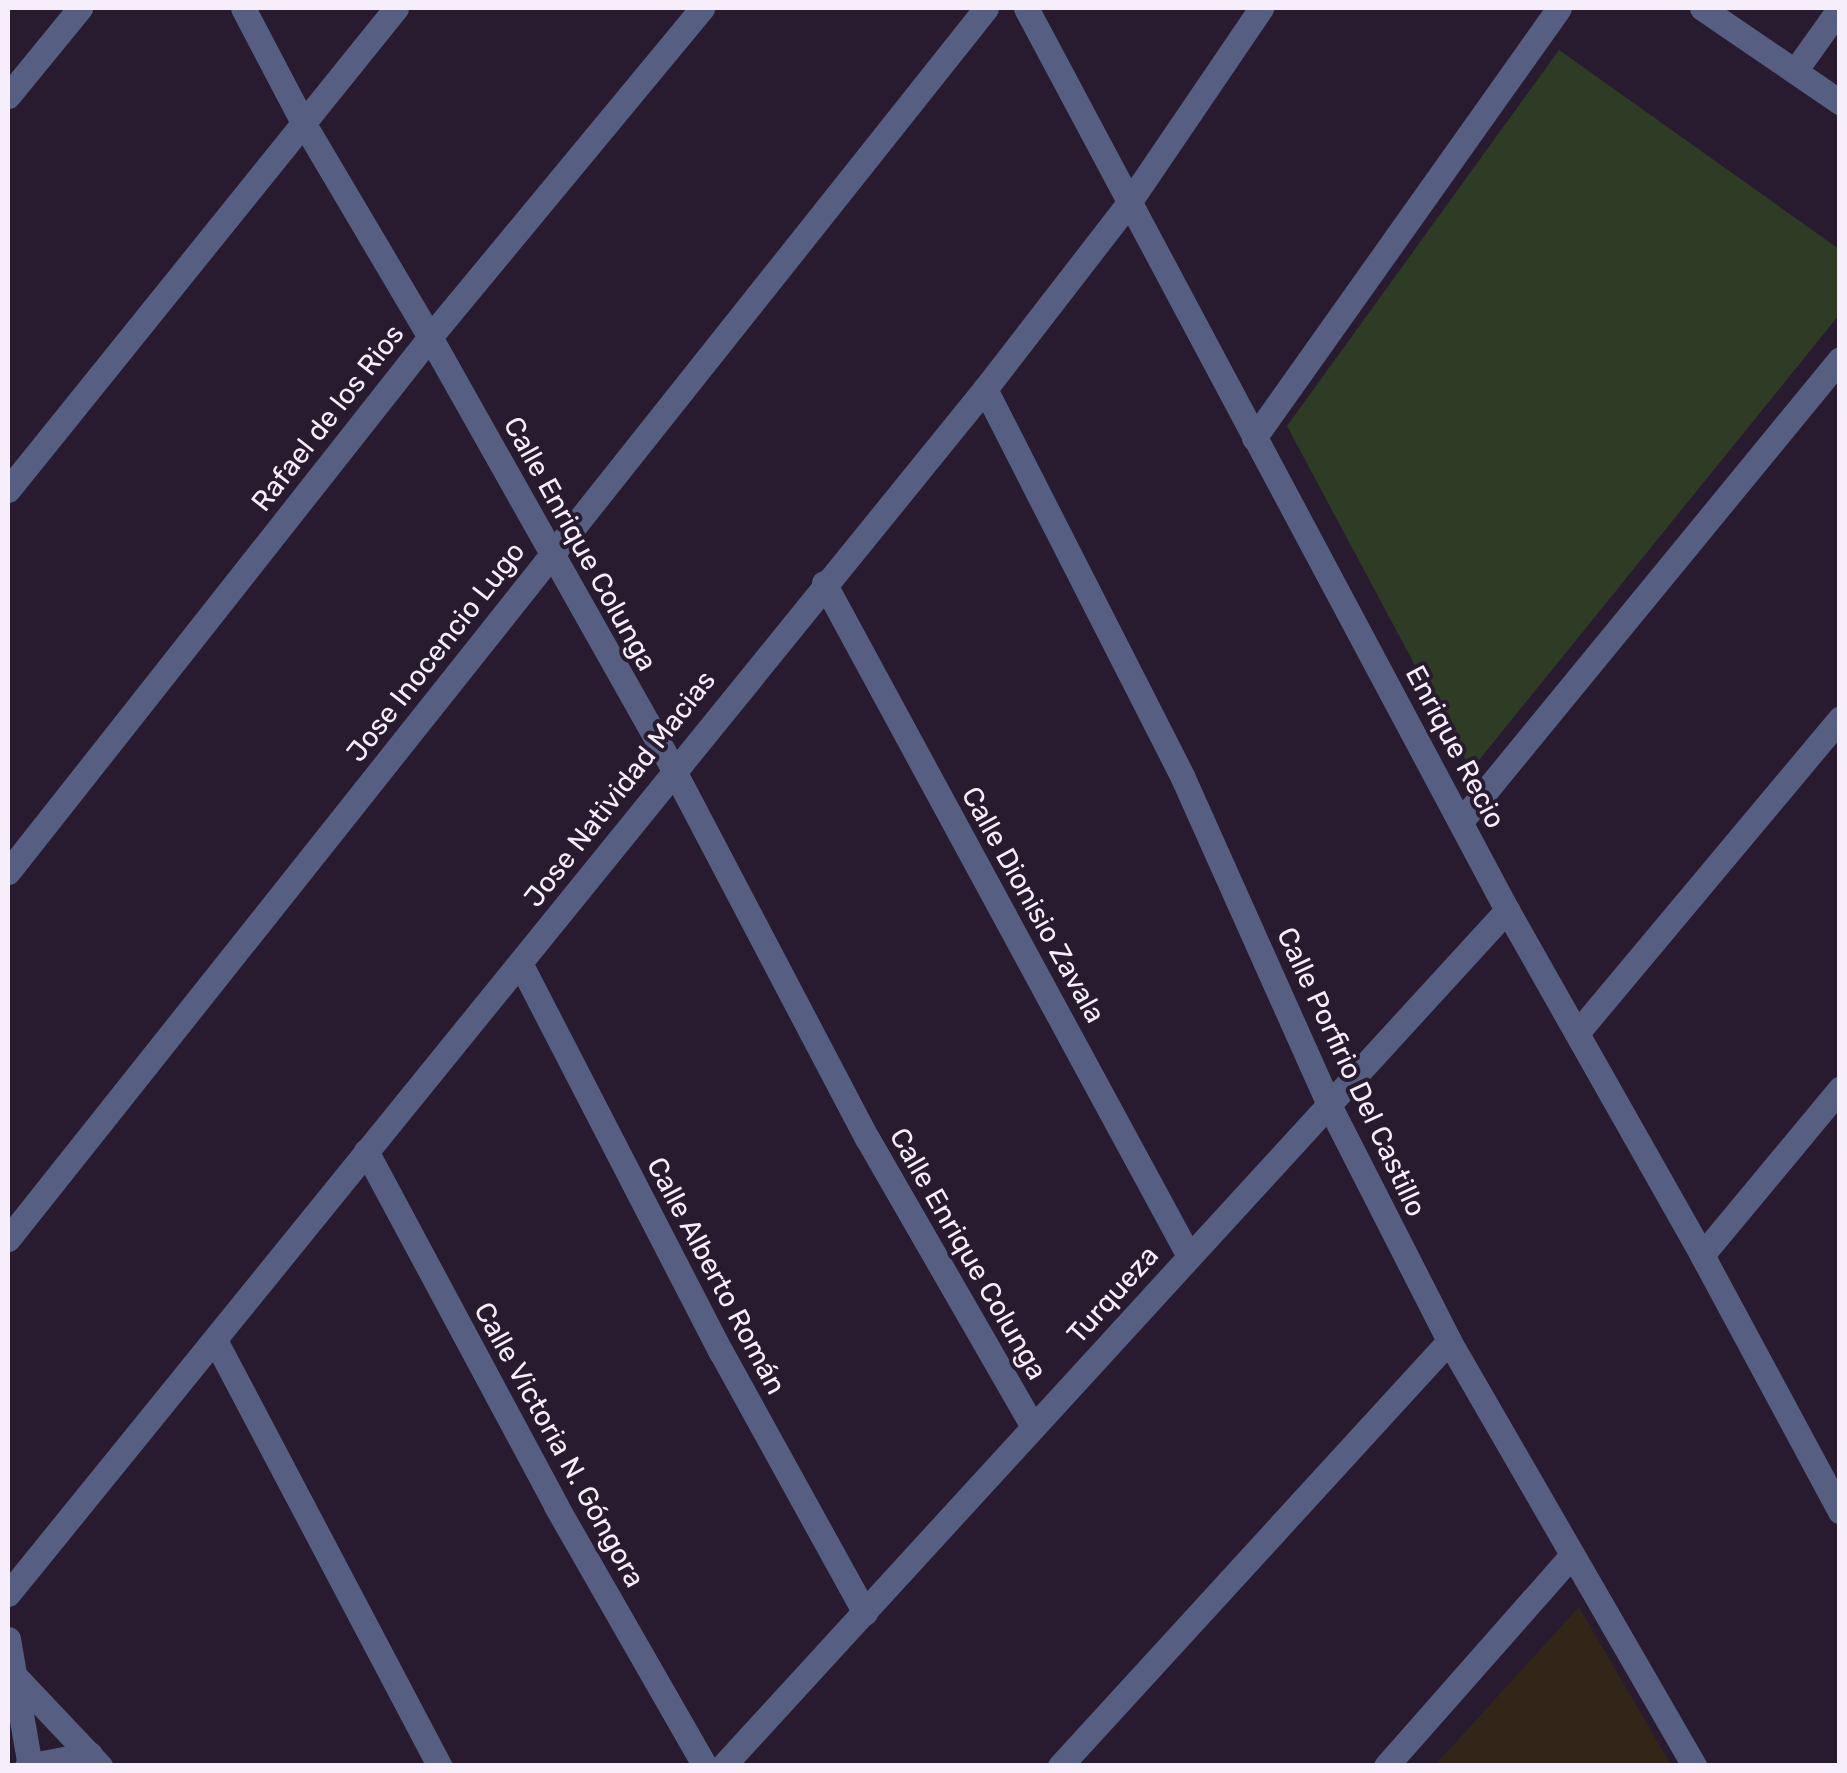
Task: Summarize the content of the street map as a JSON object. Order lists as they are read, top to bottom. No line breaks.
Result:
{"streets":{"street":["Rafael de los Rios","Calle Enrique Colunga","Jose Inocencio Lugo","Enrique Recio","Jose Natividad Macias","Calle Dionisio Zavala","Calle Porfirio Del Castillo","Calle Alberto Román","Turqueza","Calle Victoria N. Góngora"]},"crossings":[["Rafael de los Rios","Calle Enrique Colunga"],["Calle Enrique Colunga","Jose Inocencio Lugo"],["Calle Enrique Colunga","Jose Natividad Macias"],["Calle Enrique Colunga","Turqueza"],["Enrique Recio","Jose Natividad Macias"],["Enrique Recio","Turqueza"],["Jose Natividad Macias","Calle Dionisio Zavala"],["Jose Natividad Macias","Calle Porfirio Del Castillo"],["Jose Natividad Macias","Calle Alberto Román"],["Jose Natividad Macias","Calle Victoria N. Góngora"],["Calle Dionisio Zavala","Turqueza"],["Calle Porfirio Del Castillo","Turqueza"],["Calle Alberto Román","Turqueza"]]}
